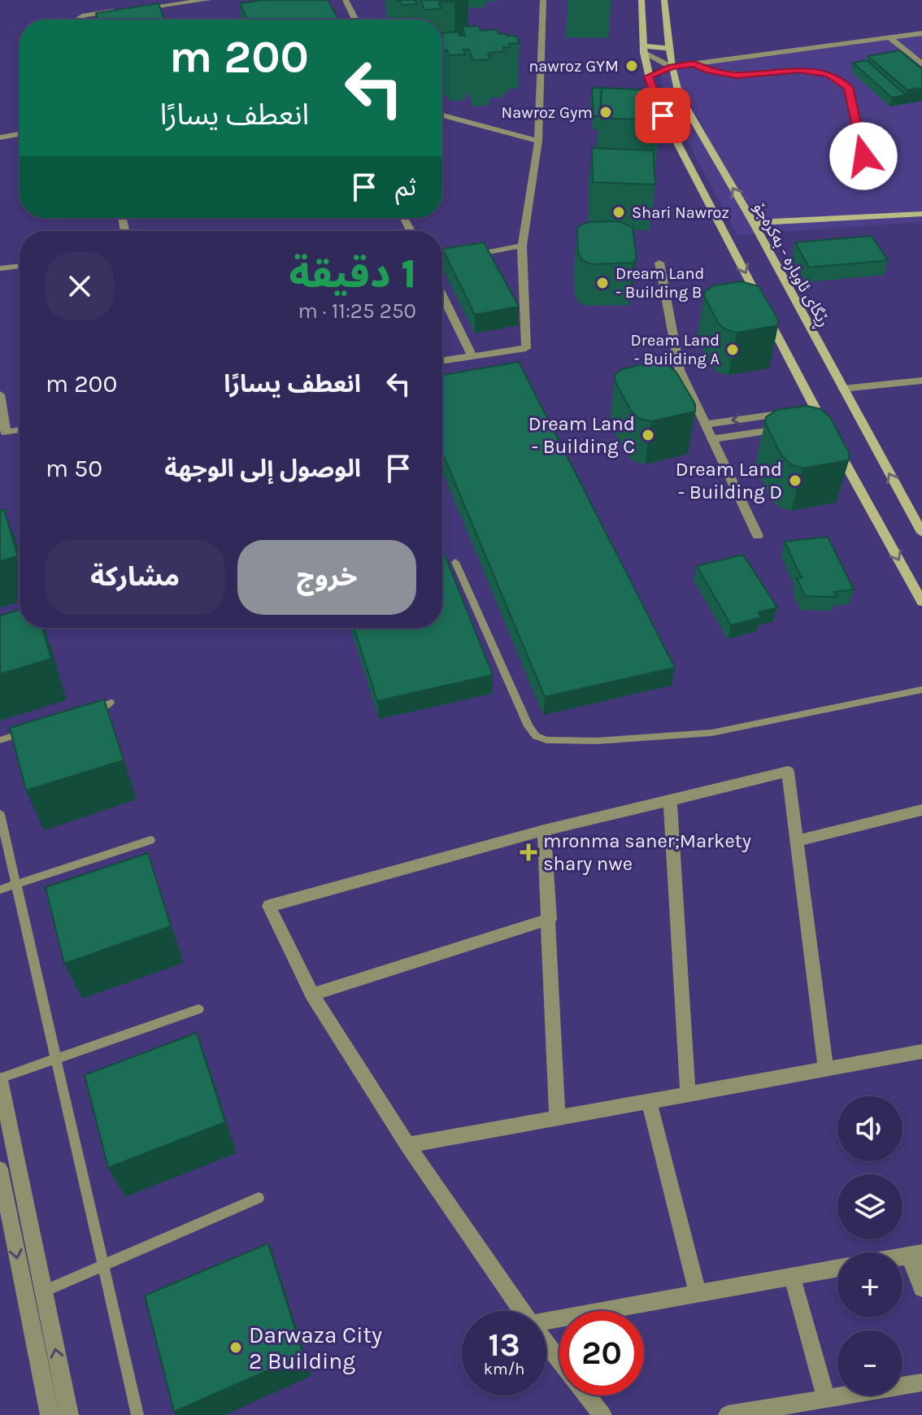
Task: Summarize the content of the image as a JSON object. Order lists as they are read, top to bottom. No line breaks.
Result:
{"streets":{"main road":["ڕێگای ئاوبارە - بەکرەجۆ"]},"places":{"other":["nawroz GYM","Nawroz Gym","Shari Nawroz","Dream Land - Building B","Dream Land - Building A","Dream Land - Building C","Dream Land - Building D","Darwaza City 2 Building"],"health":["mronma saner;Markety shary nwe"]},"page":{"turn":["200 m","انعطف يسارًا"],"then":"ثم","heading":["1 دقيقة","250 m · 11:25"],"list":[{"name":"انعطف يسارًا","value":"200 m"},{"name":"الوصول إلى الوجهة","value":"50 m"}],"buttons":["خروج","مشاركة"],"map_buttons":["+","−"],"speed":"13 km/h","limit":"20"}}
